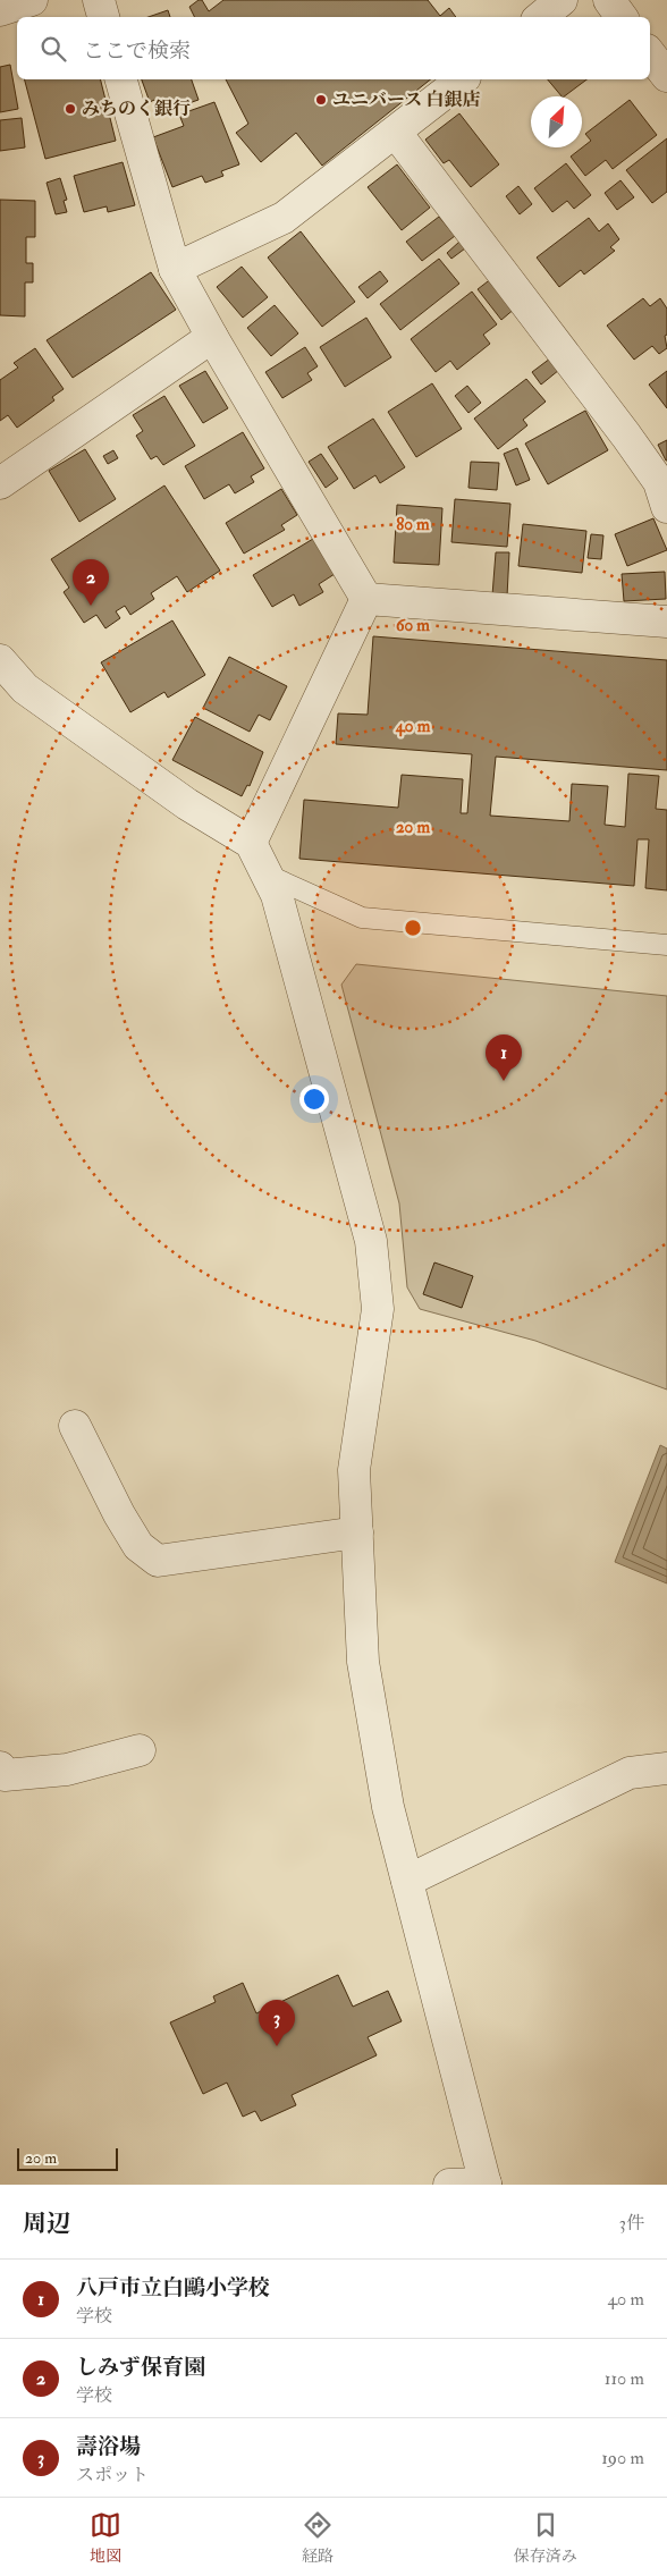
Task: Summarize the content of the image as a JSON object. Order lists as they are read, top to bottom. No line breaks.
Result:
{"places":["ユニバース 白銀店","みちのく銀行"],"scale_bar":"20 m","north":"top right","page":{"search":"ここで検索","pins":["2","1","3"],"scale":"20 m","heading":["周辺","3件"],"list":[{"mark":"1","name":"八戸市立白鷗小学校","note":"学校","value":"40 m"},{"mark":"2","name":"しみず保育園","note":"学校","value":"110 m"},{"mark":"3","name":"壽浴場","note":"スポット","value":"190 m"}],"nav":["地図","経路","保存済み"]},"rings":["80 m","60 m","40 m","20 m"]}
